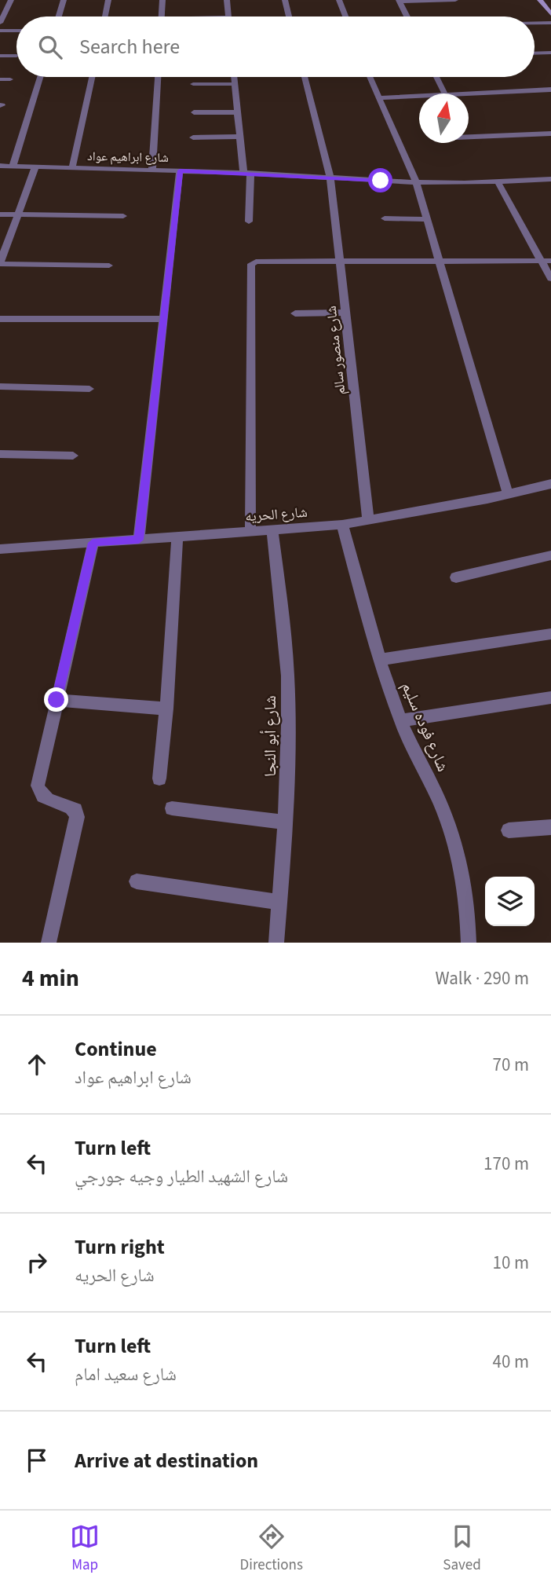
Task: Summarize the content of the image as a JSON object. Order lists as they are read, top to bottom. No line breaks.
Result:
{"streets":{"street":["شارع ابراهيم عواد","شارع منصور سالم","شارع الحريه","شارع فوده سليم","شارع أبو النجا"]},"crossings":[["شارع ابراهيم عواد","شارع منصور سالم"],["شارع منصور سالم","شارع الحريه"],["شارع الحريه","شارع فوده سليم"],["شارع الحريه","شارع أبو النجا"]],"north":"top","page":{"search":"Search here","heading":["4 min","Walk · 290 m"],"list":[["Continue","شارع ابراهيم عواد","70 m"],["Turn left","شارع الشهيد الطيار وجيه جورجي","170 m"],["Turn right","شارع الحريه","10 m"],["Turn left","شارع سعيد امام","40 m"],"Arrive at destination"],"nav":["Map","Directions","Saved"]}}
